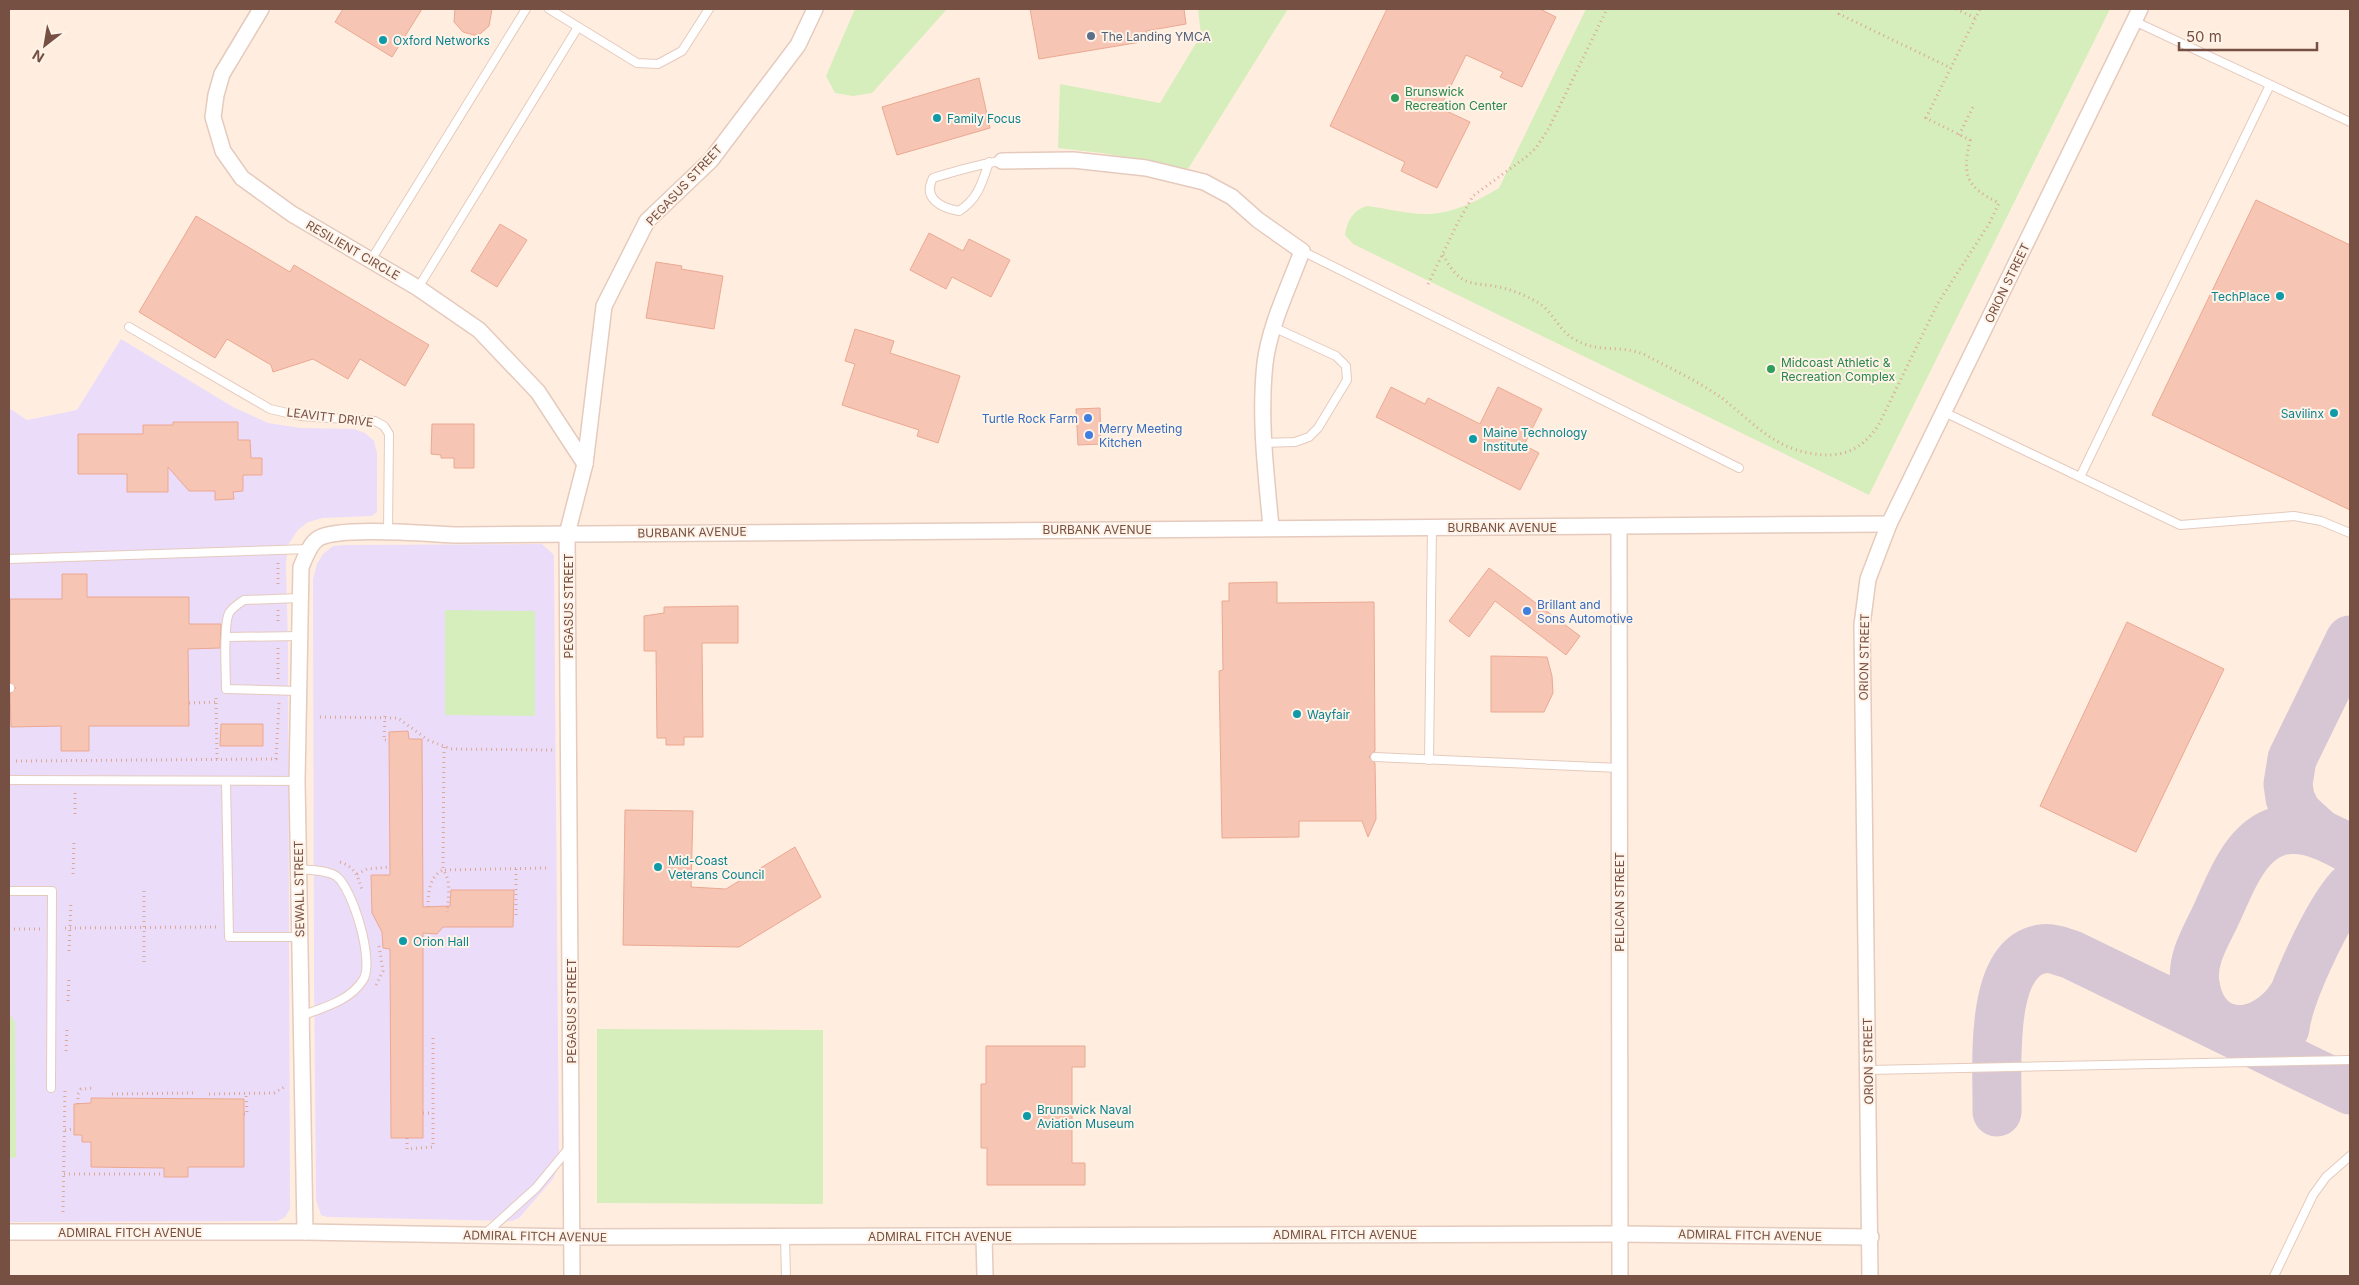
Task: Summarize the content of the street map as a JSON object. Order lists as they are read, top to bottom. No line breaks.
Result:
{"streets":{"street":["PEGASUS STREET","RESILIENT CIRCLE","ORION STREET","BURBANK AVENUE","SEWALL STREET","PELICAN STREET","ADMIRAL FITCH AVENUE"],"lane":["LEAVITT DRIVE"]},"crossings":[["PEGASUS STREET","RESILIENT CIRCLE"],["PEGASUS STREET","BURBANK AVENUE"],["PEGASUS STREET","ADMIRAL FITCH AVENUE"],["ORION STREET","BURBANK AVENUE"],["ORION STREET","ADMIRAL FITCH AVENUE"],["LEAVITT DRIVE","BURBANK AVENUE"],["BURBANK AVENUE","SEWALL STREET"],["BURBANK AVENUE","PELICAN STREET"],["SEWALL STREET","ADMIRAL FITCH AVENUE"],["PELICAN STREET","ADMIRAL FITCH AVENUE"]],"places":["The Landing YMCA","Oxford Networks","Brunswick Recreation Center","Family Focus","TechPlace","Midcoast Athletic & Recreation Complex","Savilinx","Turtle Rock Farm","Merry Meeting Kitchen","Maine Technology Institute","Brillant and Sons Automotive","Wayfair","Mid-Coast Veterans Council","Orion Hall","Brunswick Naval Aviation Museum"],"scale_bar":"50 m","north":"bottom left"}
